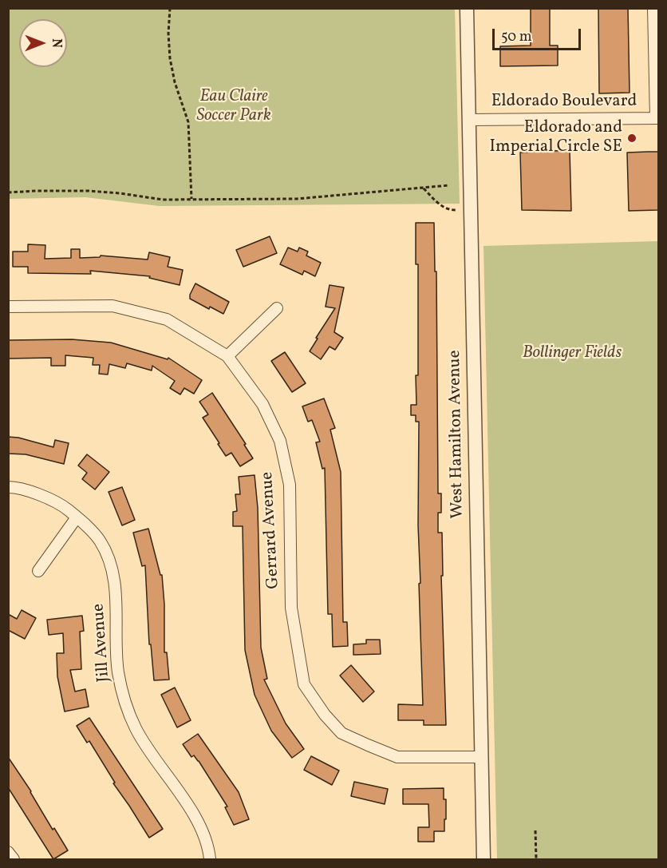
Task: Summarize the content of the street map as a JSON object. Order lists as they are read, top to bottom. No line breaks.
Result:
{"streets":{"street":["Eldorado Boulevard","West Hamilton Avenue","Gerrard Avenue","Jill Avenue"]},"crossings":[["Eldorado Boulevard","West Hamilton Avenue"],["West Hamilton Avenue","Gerrard Avenue"]],"parks":["Eau Claire Soccer Park","Bollinger Fields"],"places":["Eldorado and Imperial Circle SE"],"scale_bar":"50 m","north":"right"}
